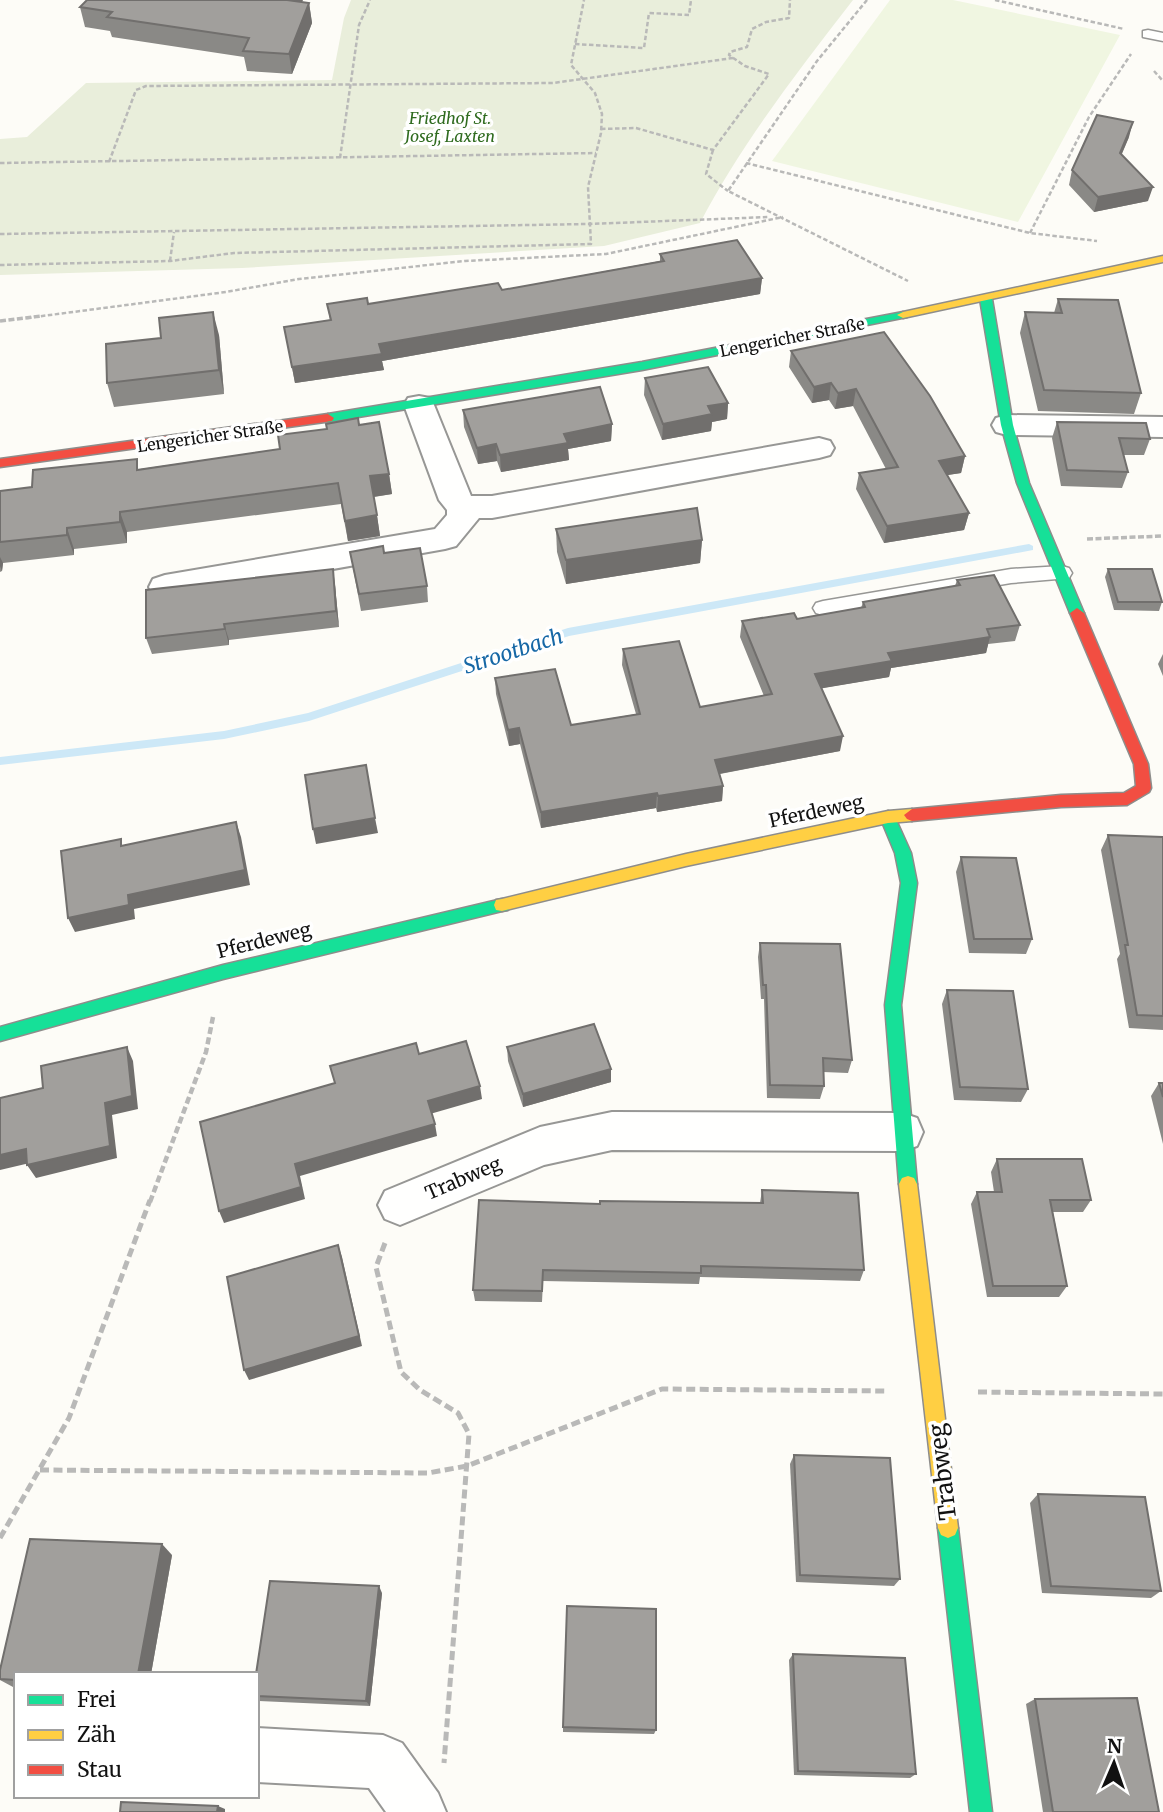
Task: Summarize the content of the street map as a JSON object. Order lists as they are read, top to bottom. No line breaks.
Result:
{"streets":{"street":["Lengericher Straße","Pferdeweg","Trabweg"]},"crossings":[["Lengericher Straße","Pferdeweg"],["Pferdeweg","Trabweg"]],"water":["Strootbach"],"parks":["Friedhof St. Josef, Laxten"],"legend":["Frei","Zäh","Stau"],"north":"top"}
